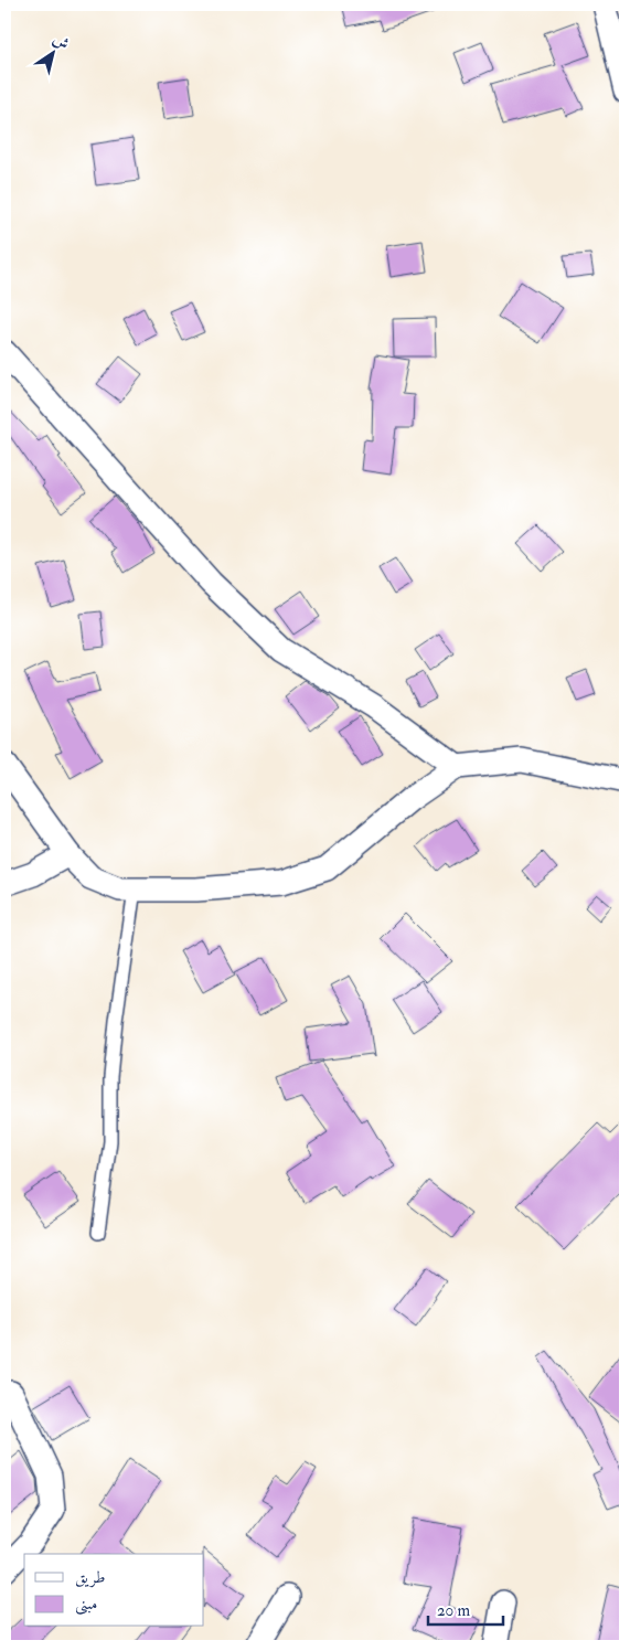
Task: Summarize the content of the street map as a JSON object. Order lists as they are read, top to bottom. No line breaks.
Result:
{"legend":["طريق","مبنى"],"scale_bar":"20 m","north":"top right"}
